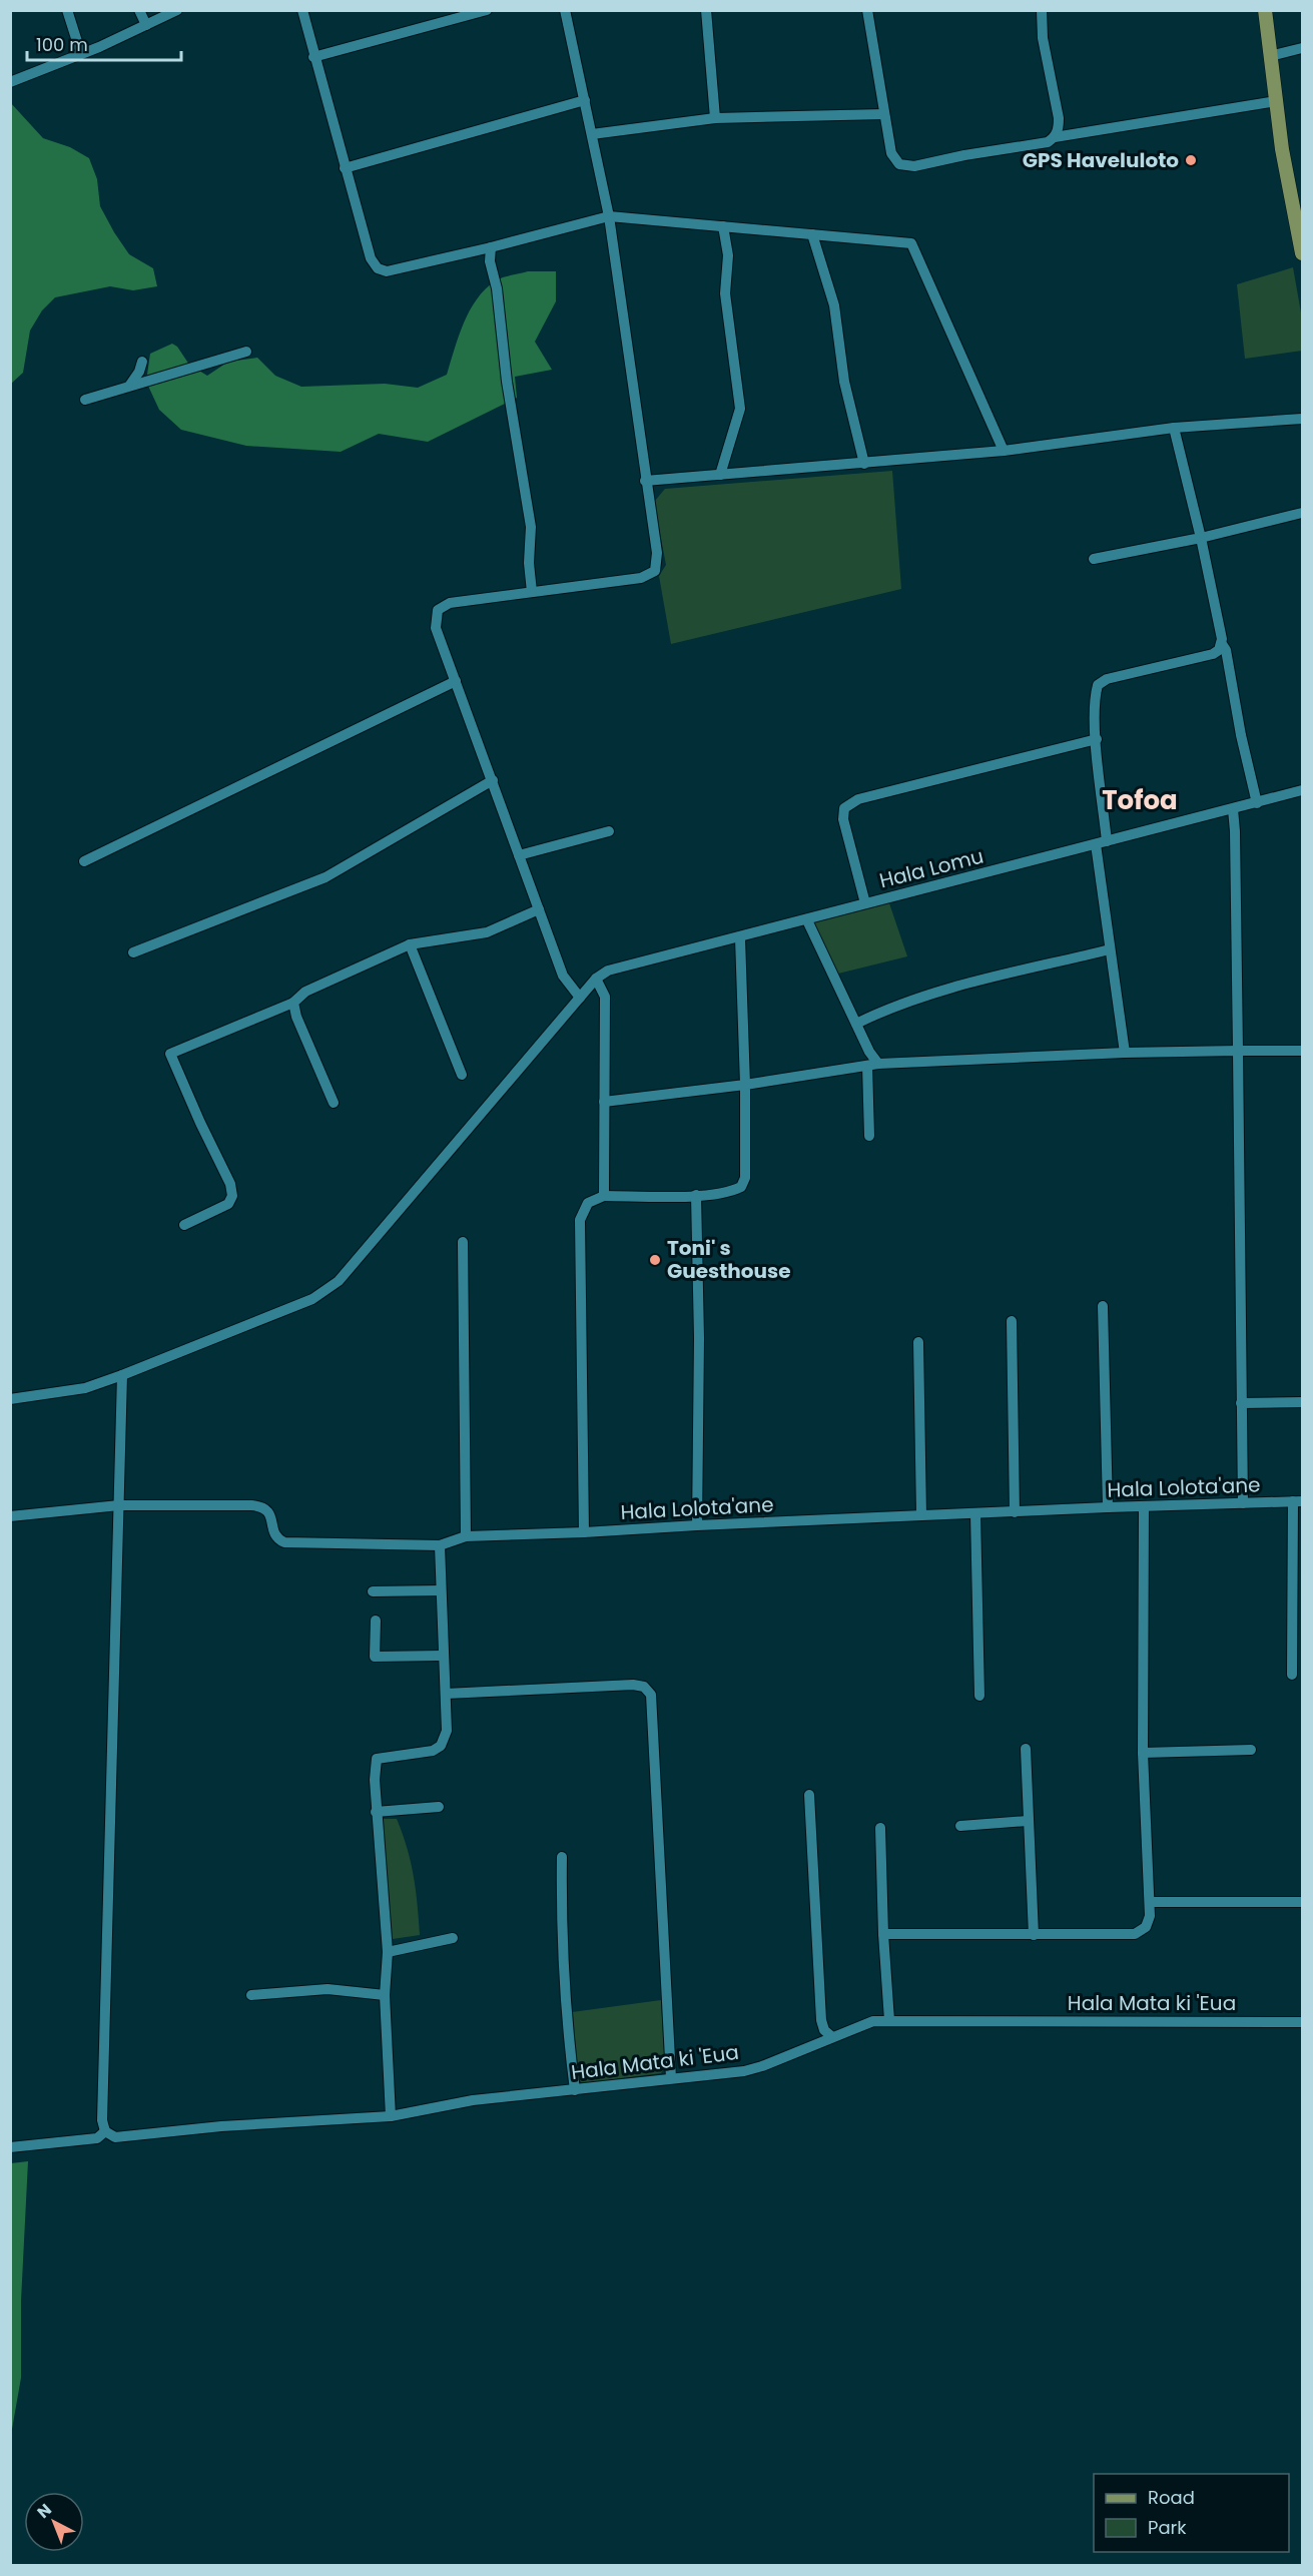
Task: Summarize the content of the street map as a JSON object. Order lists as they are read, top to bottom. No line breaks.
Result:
{"streets":{"street":["Hala Lomu","Hala Lolota'ane","Hala Mata ki 'Eua"]},"districts":["Tofoa"],"places":["GPS Haveluloto","Toni' s Guesthouse"],"legend":["Road","Park"],"scale_bar":"100 m","north":"top left"}
